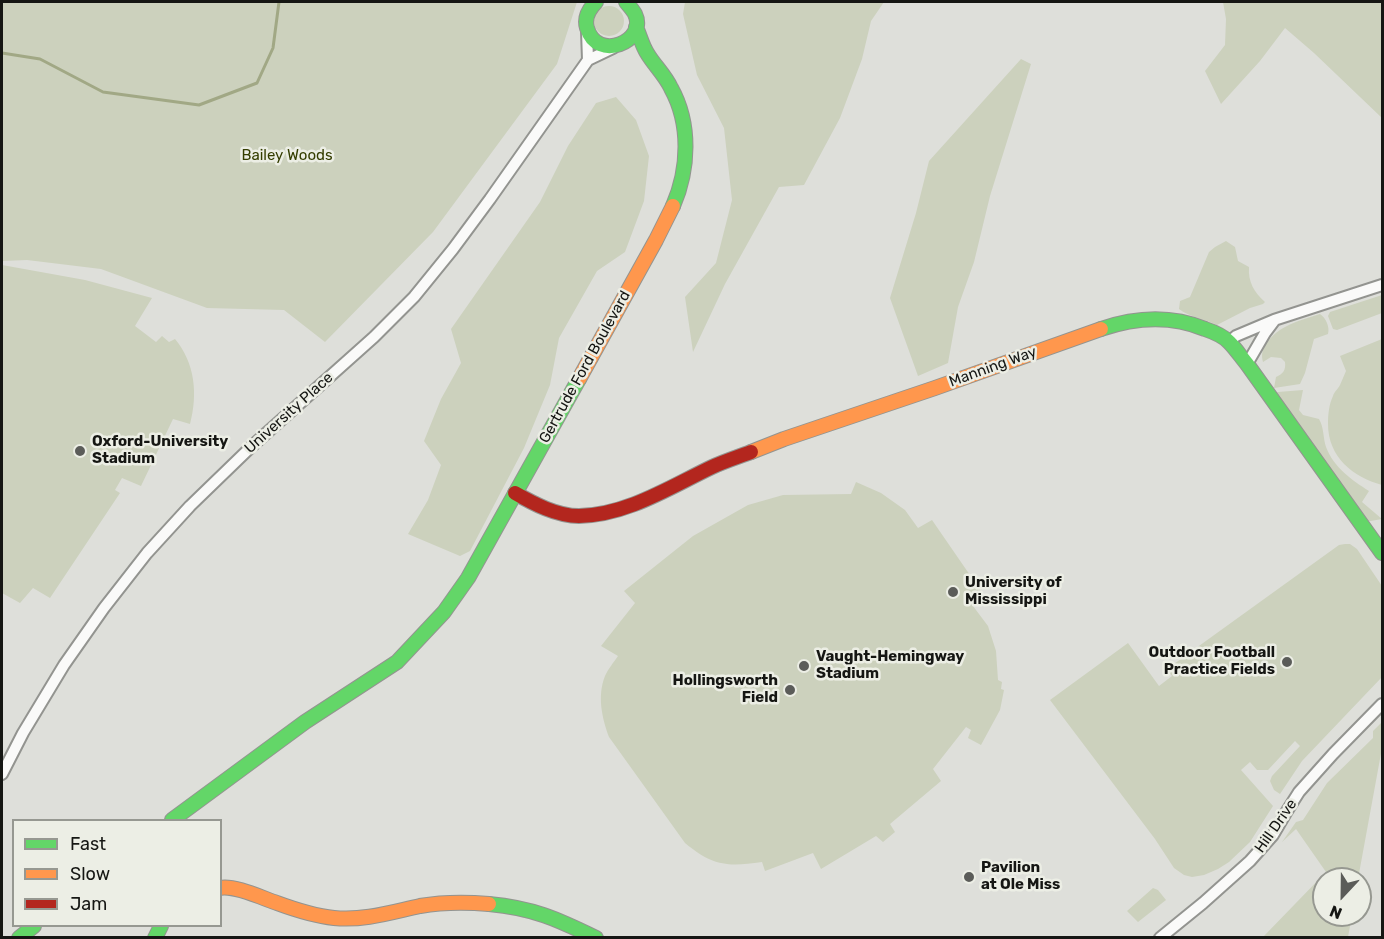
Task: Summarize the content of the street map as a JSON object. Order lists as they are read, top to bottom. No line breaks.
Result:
{"streets":{"street":["Gertrude Ford Boulevard","Manning Way","University Place","Hill Drive"]},"crossings":[["Gertrude Ford Boulevard","Manning Way"]],"parks":["Bailey Woods"],"places":["Oxford-University Stadium","University of Mississippi","Outdoor Football Practice Fields","Vaught-Hemingway Stadium","Hollingsworth Field","Pavilion at Ole Miss"],"legend":["Fast","Slow","Jam"],"north":"bottom"}
